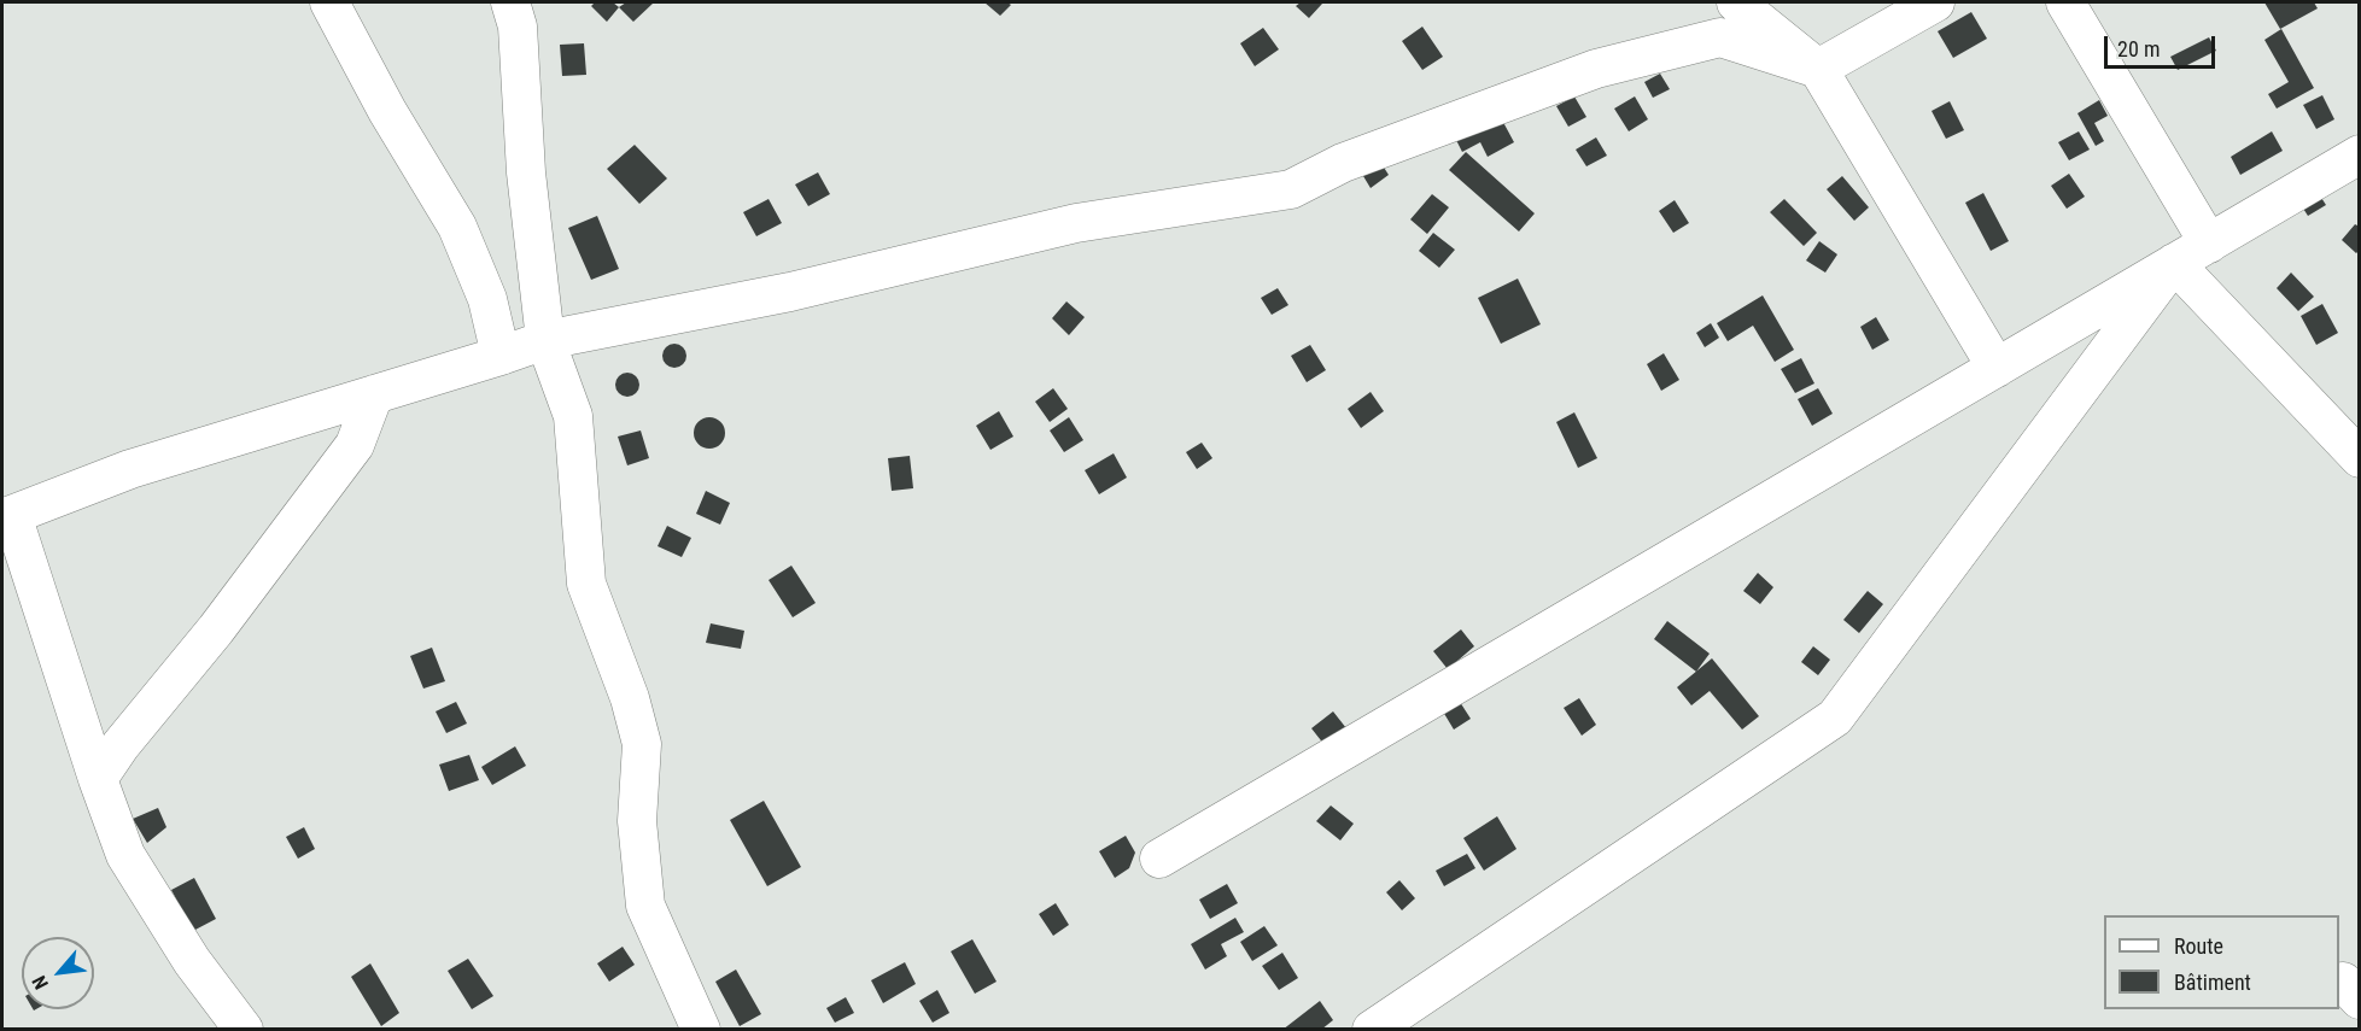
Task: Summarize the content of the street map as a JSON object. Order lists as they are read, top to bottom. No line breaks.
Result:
{"legend":["Route","Bâtiment"],"scale_bar":"20 m","north":"bottom left"}
